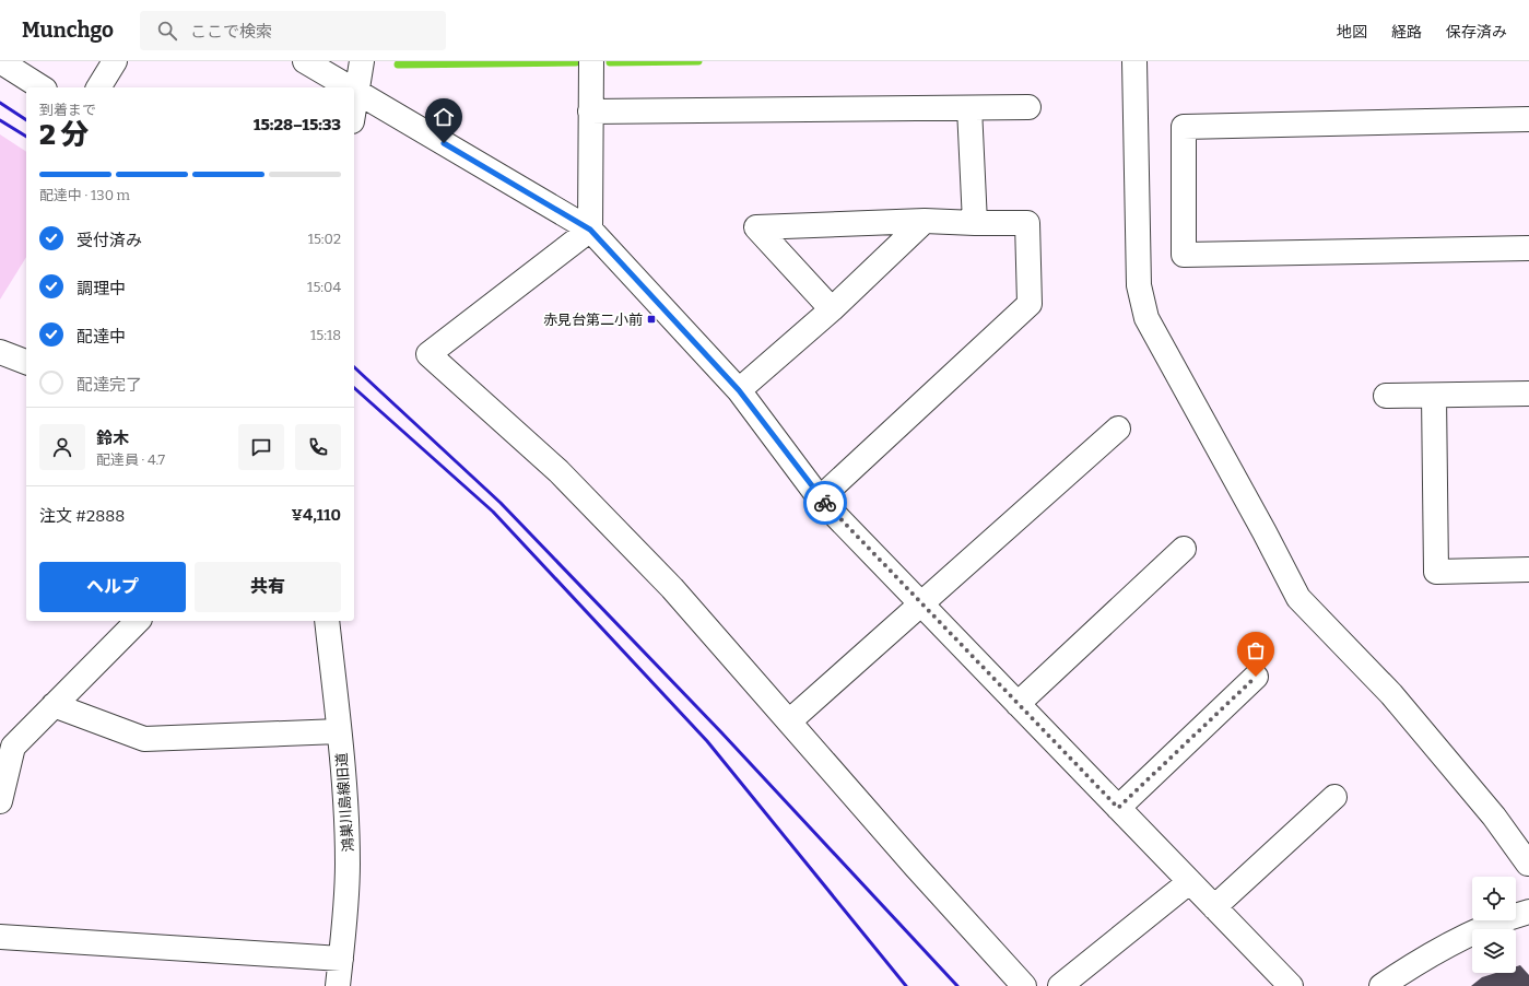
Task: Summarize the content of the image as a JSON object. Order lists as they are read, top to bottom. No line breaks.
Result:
{"streets":{"street":["鴻巣川島線旧道"]},"places":{"transit":["赤見台第二小前"]},"page":{"header":"Munchgo","search":"ここで検索","nav":["地図","経路","保存済み"],"heading":["2 分","到着まで","15:28–15:33"],"panel":["鈴木","配達員 · 4.7","注文 #2888","¥4,110"],"bar":"配達中 · 130 m","list":[["受付済み","15:02"],["調理中","15:04"],["配達中","15:18"],"配達完了"],"buttons":["ヘルプ","共有"]}}
